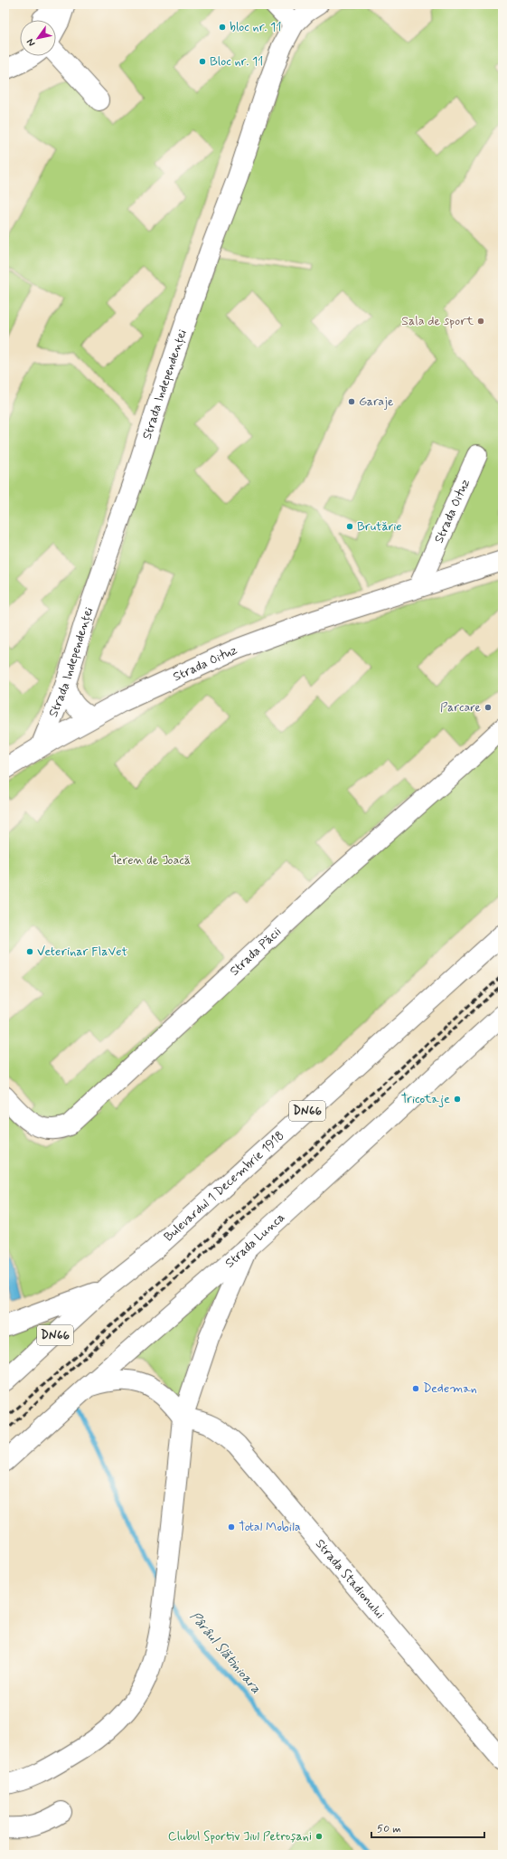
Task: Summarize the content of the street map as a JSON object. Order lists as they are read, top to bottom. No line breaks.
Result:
{"streets":{"street":["Strada Independenței","Strada Oituz","Strada Păcii","DN66","Bulevardul 1 Decembrie 1918","Strada Lunca","Strada Stadionului"]},"crossings":[["Strada Independenței","Strada Oituz"]],"water":["Pârâul Slătinioara"],"parks":["Teren de Joacă"],"places":["bloc nr. 11","Bloc nr. 11","Sala de sport","Garaje","Brutărie","Parcare","Veterinar FlaVet","Tricotaje","Dedeman","Total Mobila","Clubul Sportiv Jiul Petroșani"],"scale_bar":"50 m","north":"bottom left"}
